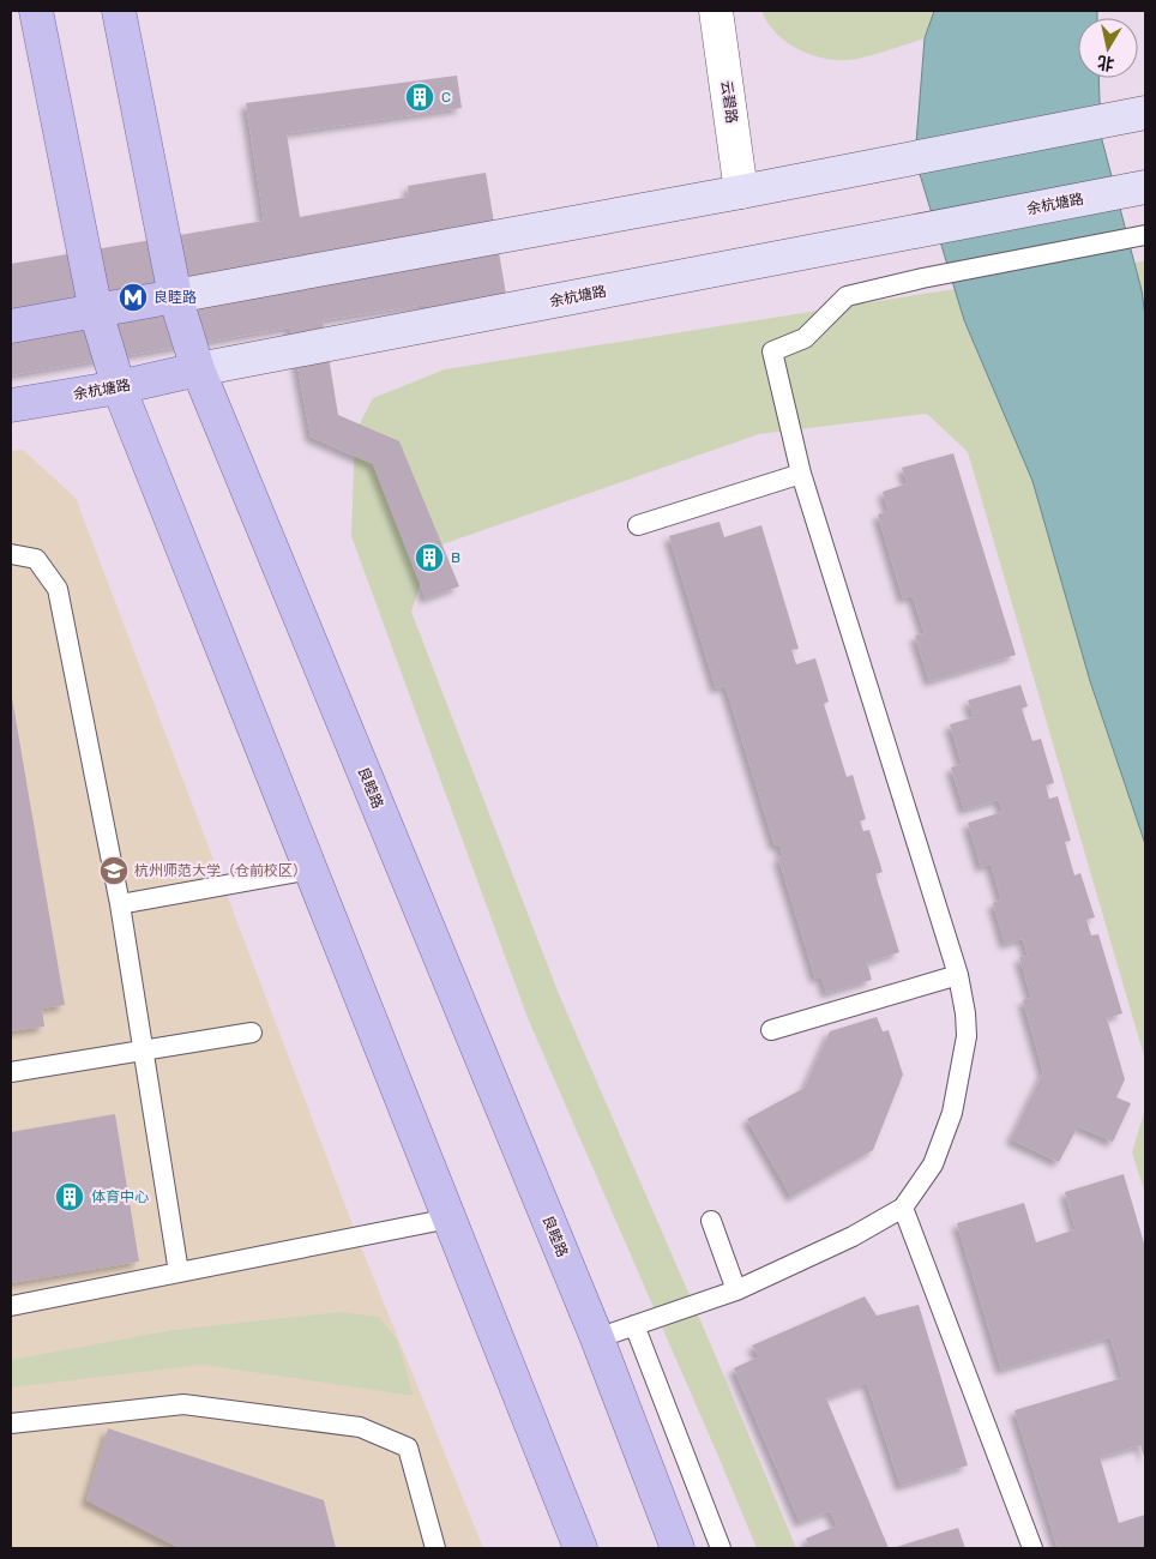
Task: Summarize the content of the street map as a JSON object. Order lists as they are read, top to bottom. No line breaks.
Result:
{"streets":{"main road":["余杭塘路","良睦路"],"street":["云碧路"]},"crossings":[["余杭塘路","良睦路"]],"places":{"building":["C","B","体育中心"],"metro station":["良睦路"],"school or university":["杭州师范大学（仓前校区）"]},"north":"bottom"}
